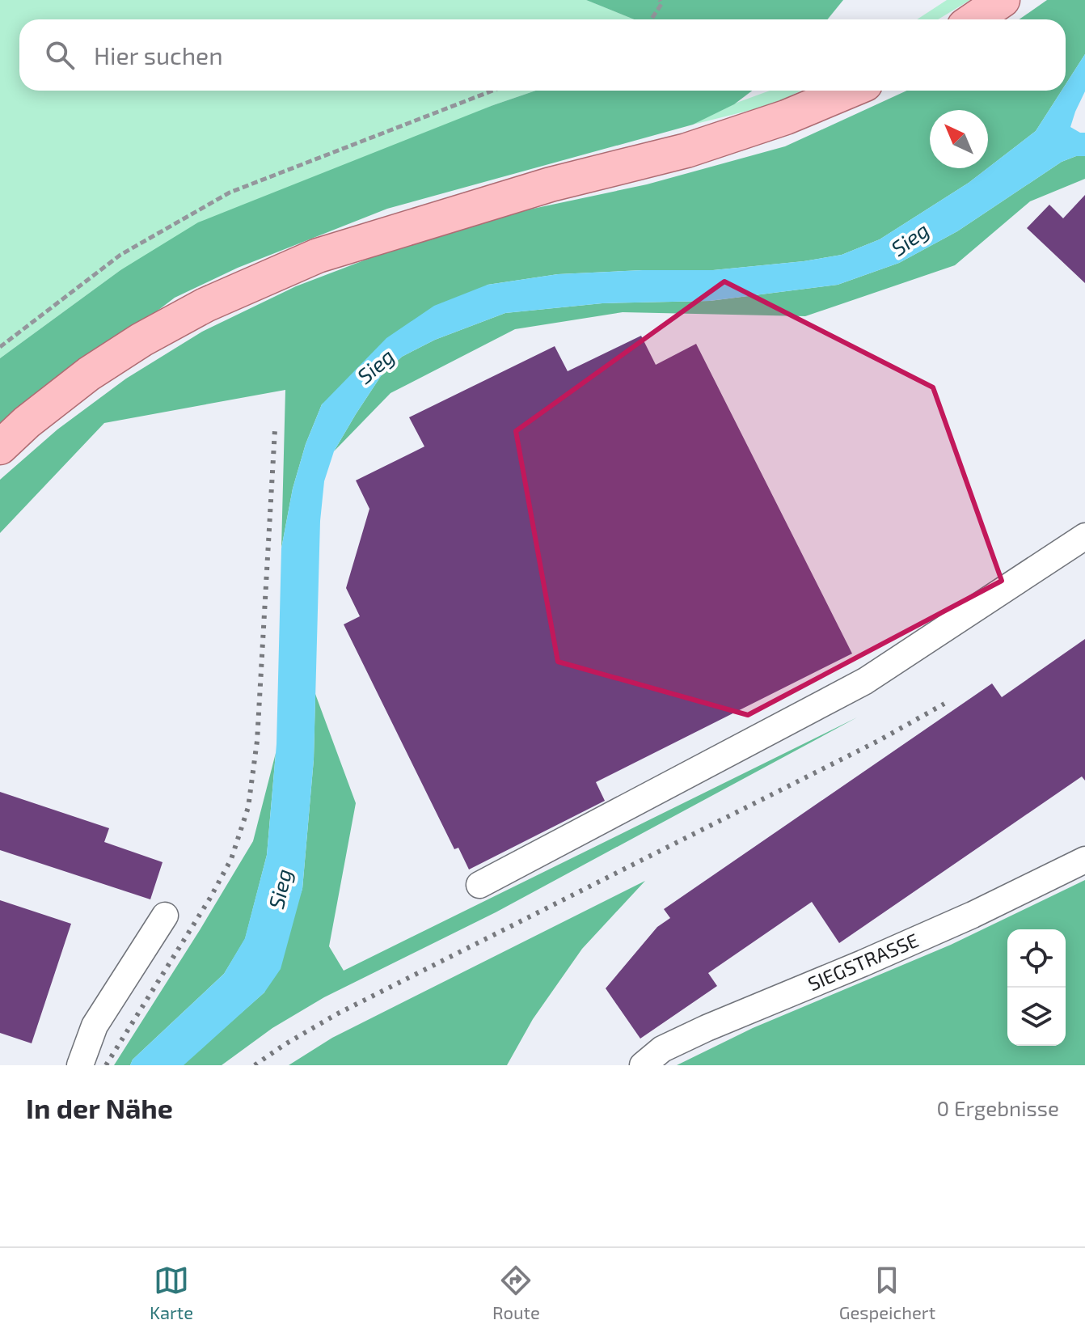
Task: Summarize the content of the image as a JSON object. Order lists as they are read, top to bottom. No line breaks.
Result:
{"streets":{"street":["SIEGSTRASSE"]},"water":["Sieg"],"north":"top left","page":{"search":"Hier suchen","heading":["In der Nähe","0 Ergebnisse"],"nav":["Karte","Route","Gespeichert"]}}
